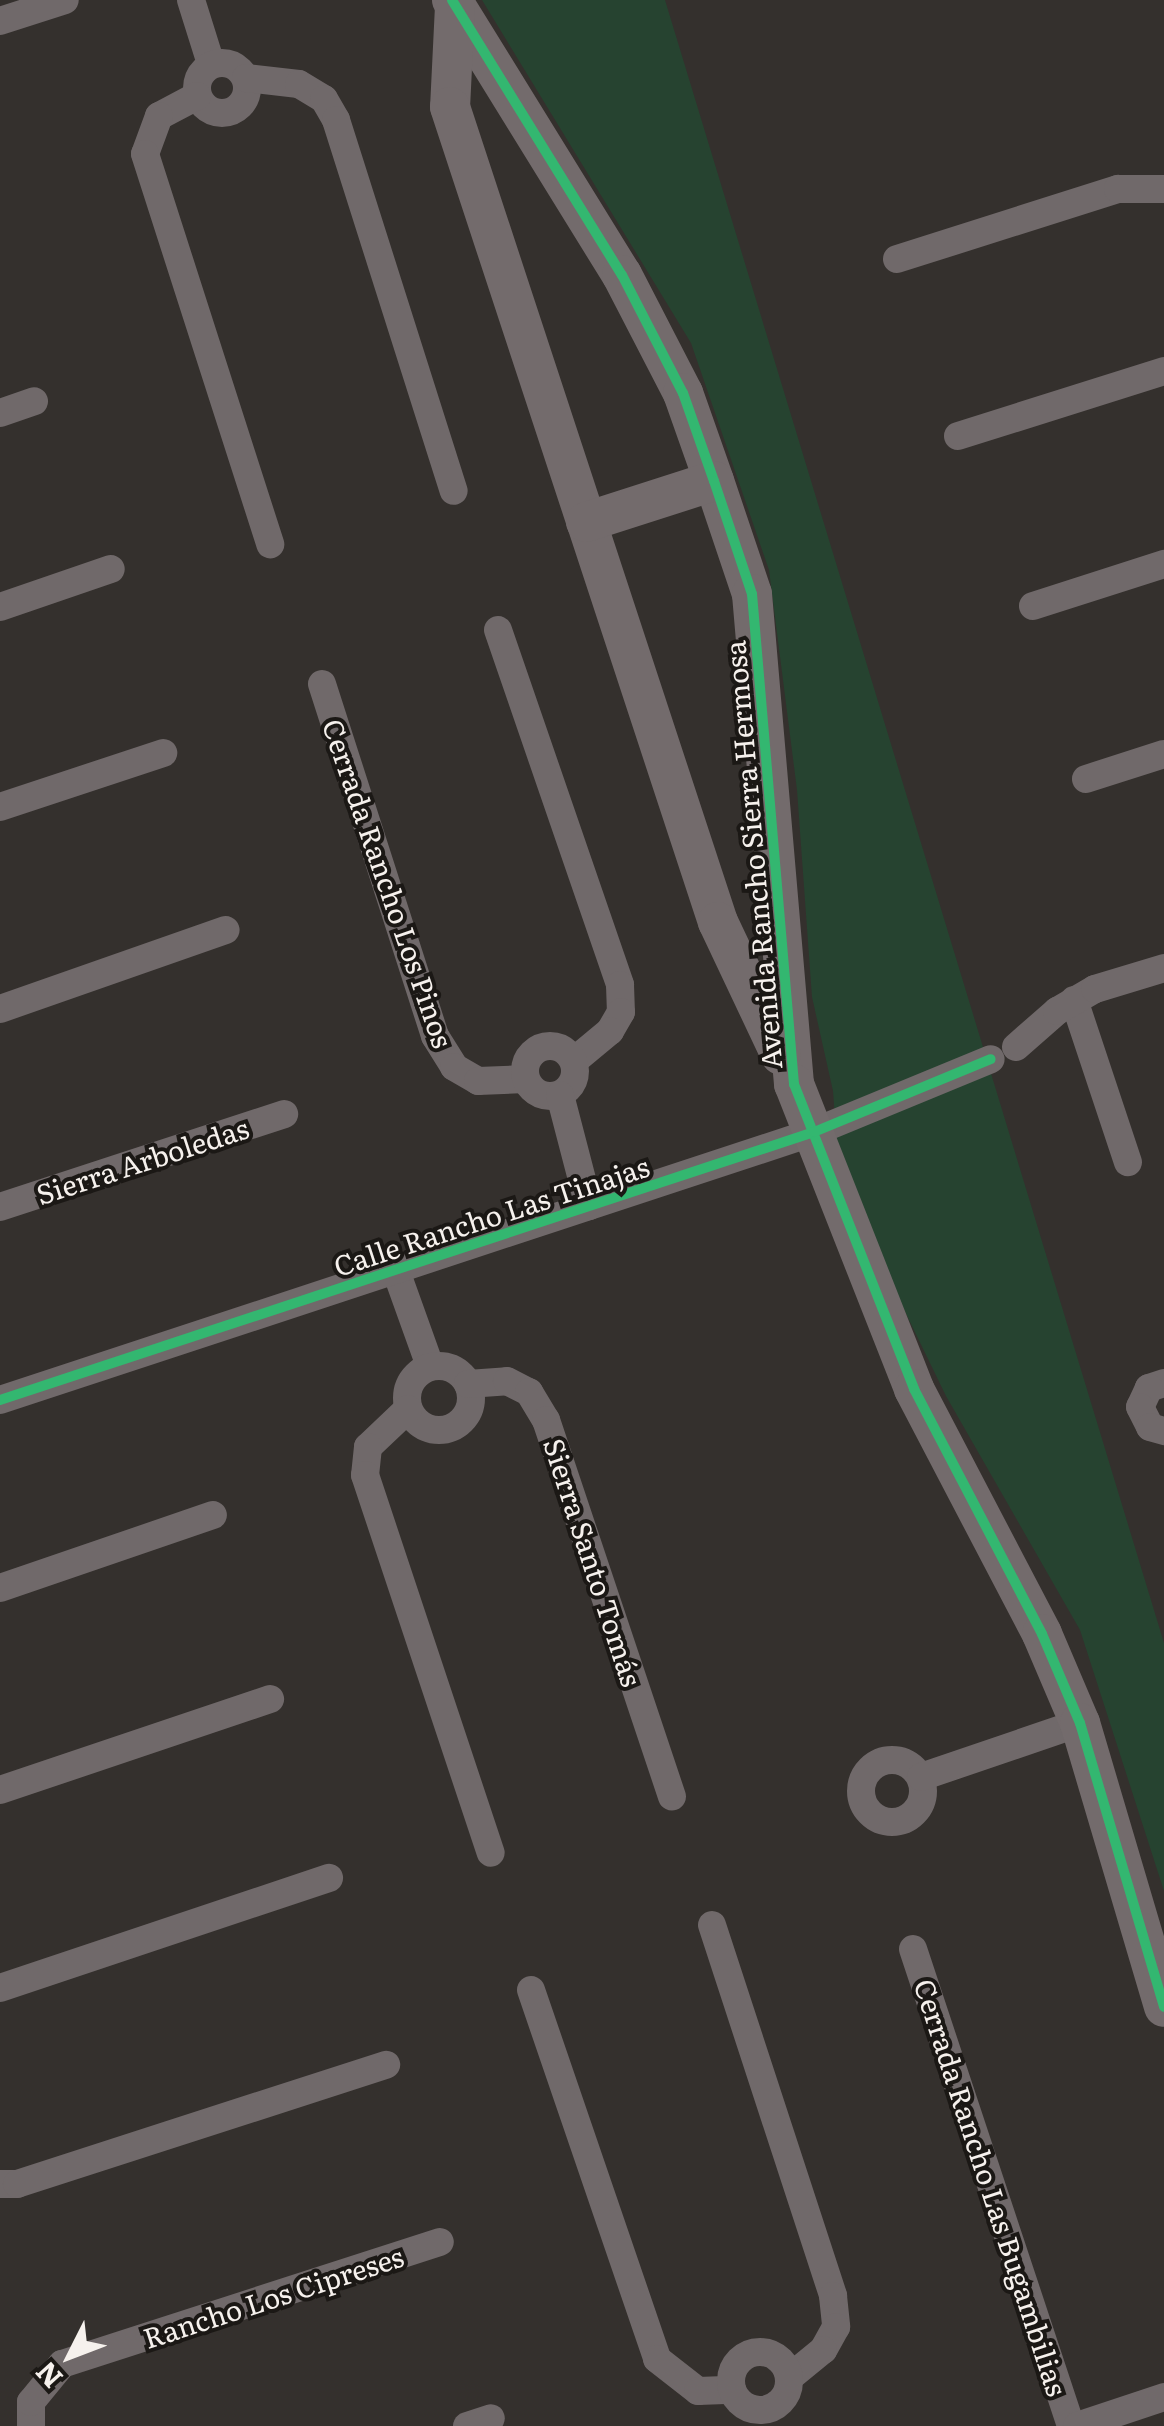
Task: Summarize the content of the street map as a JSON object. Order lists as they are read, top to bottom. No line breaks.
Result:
{"streets":{"street":["Avenida Rancho Sierra Hermosa","Cerrada Rancho Los Pinos","Sierra Arboledas","Calle Rancho Las Tinajas","Sierra Santo Tomás","Cerrada Rancho Las Bugambilias","Rancho Los Cipreses"]},"crossings":[["Avenida Rancho Sierra Hermosa","Calle Rancho Las Tinajas"]],"north":"bottom left"}
